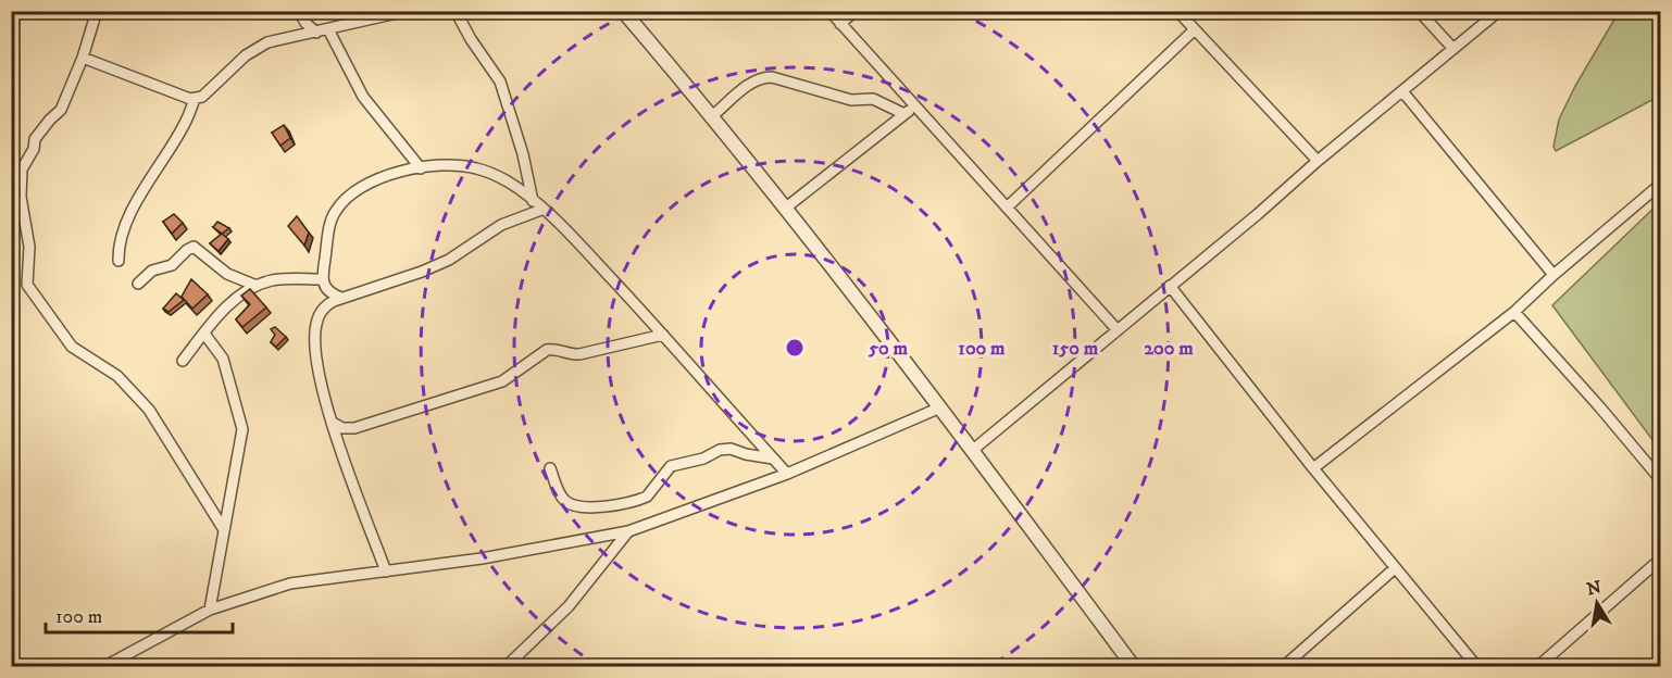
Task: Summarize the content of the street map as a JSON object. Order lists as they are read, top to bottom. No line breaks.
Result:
{"scale_bar":"100 m","north":"top","rings":["50 m","100 m","150 m","200 m"]}
